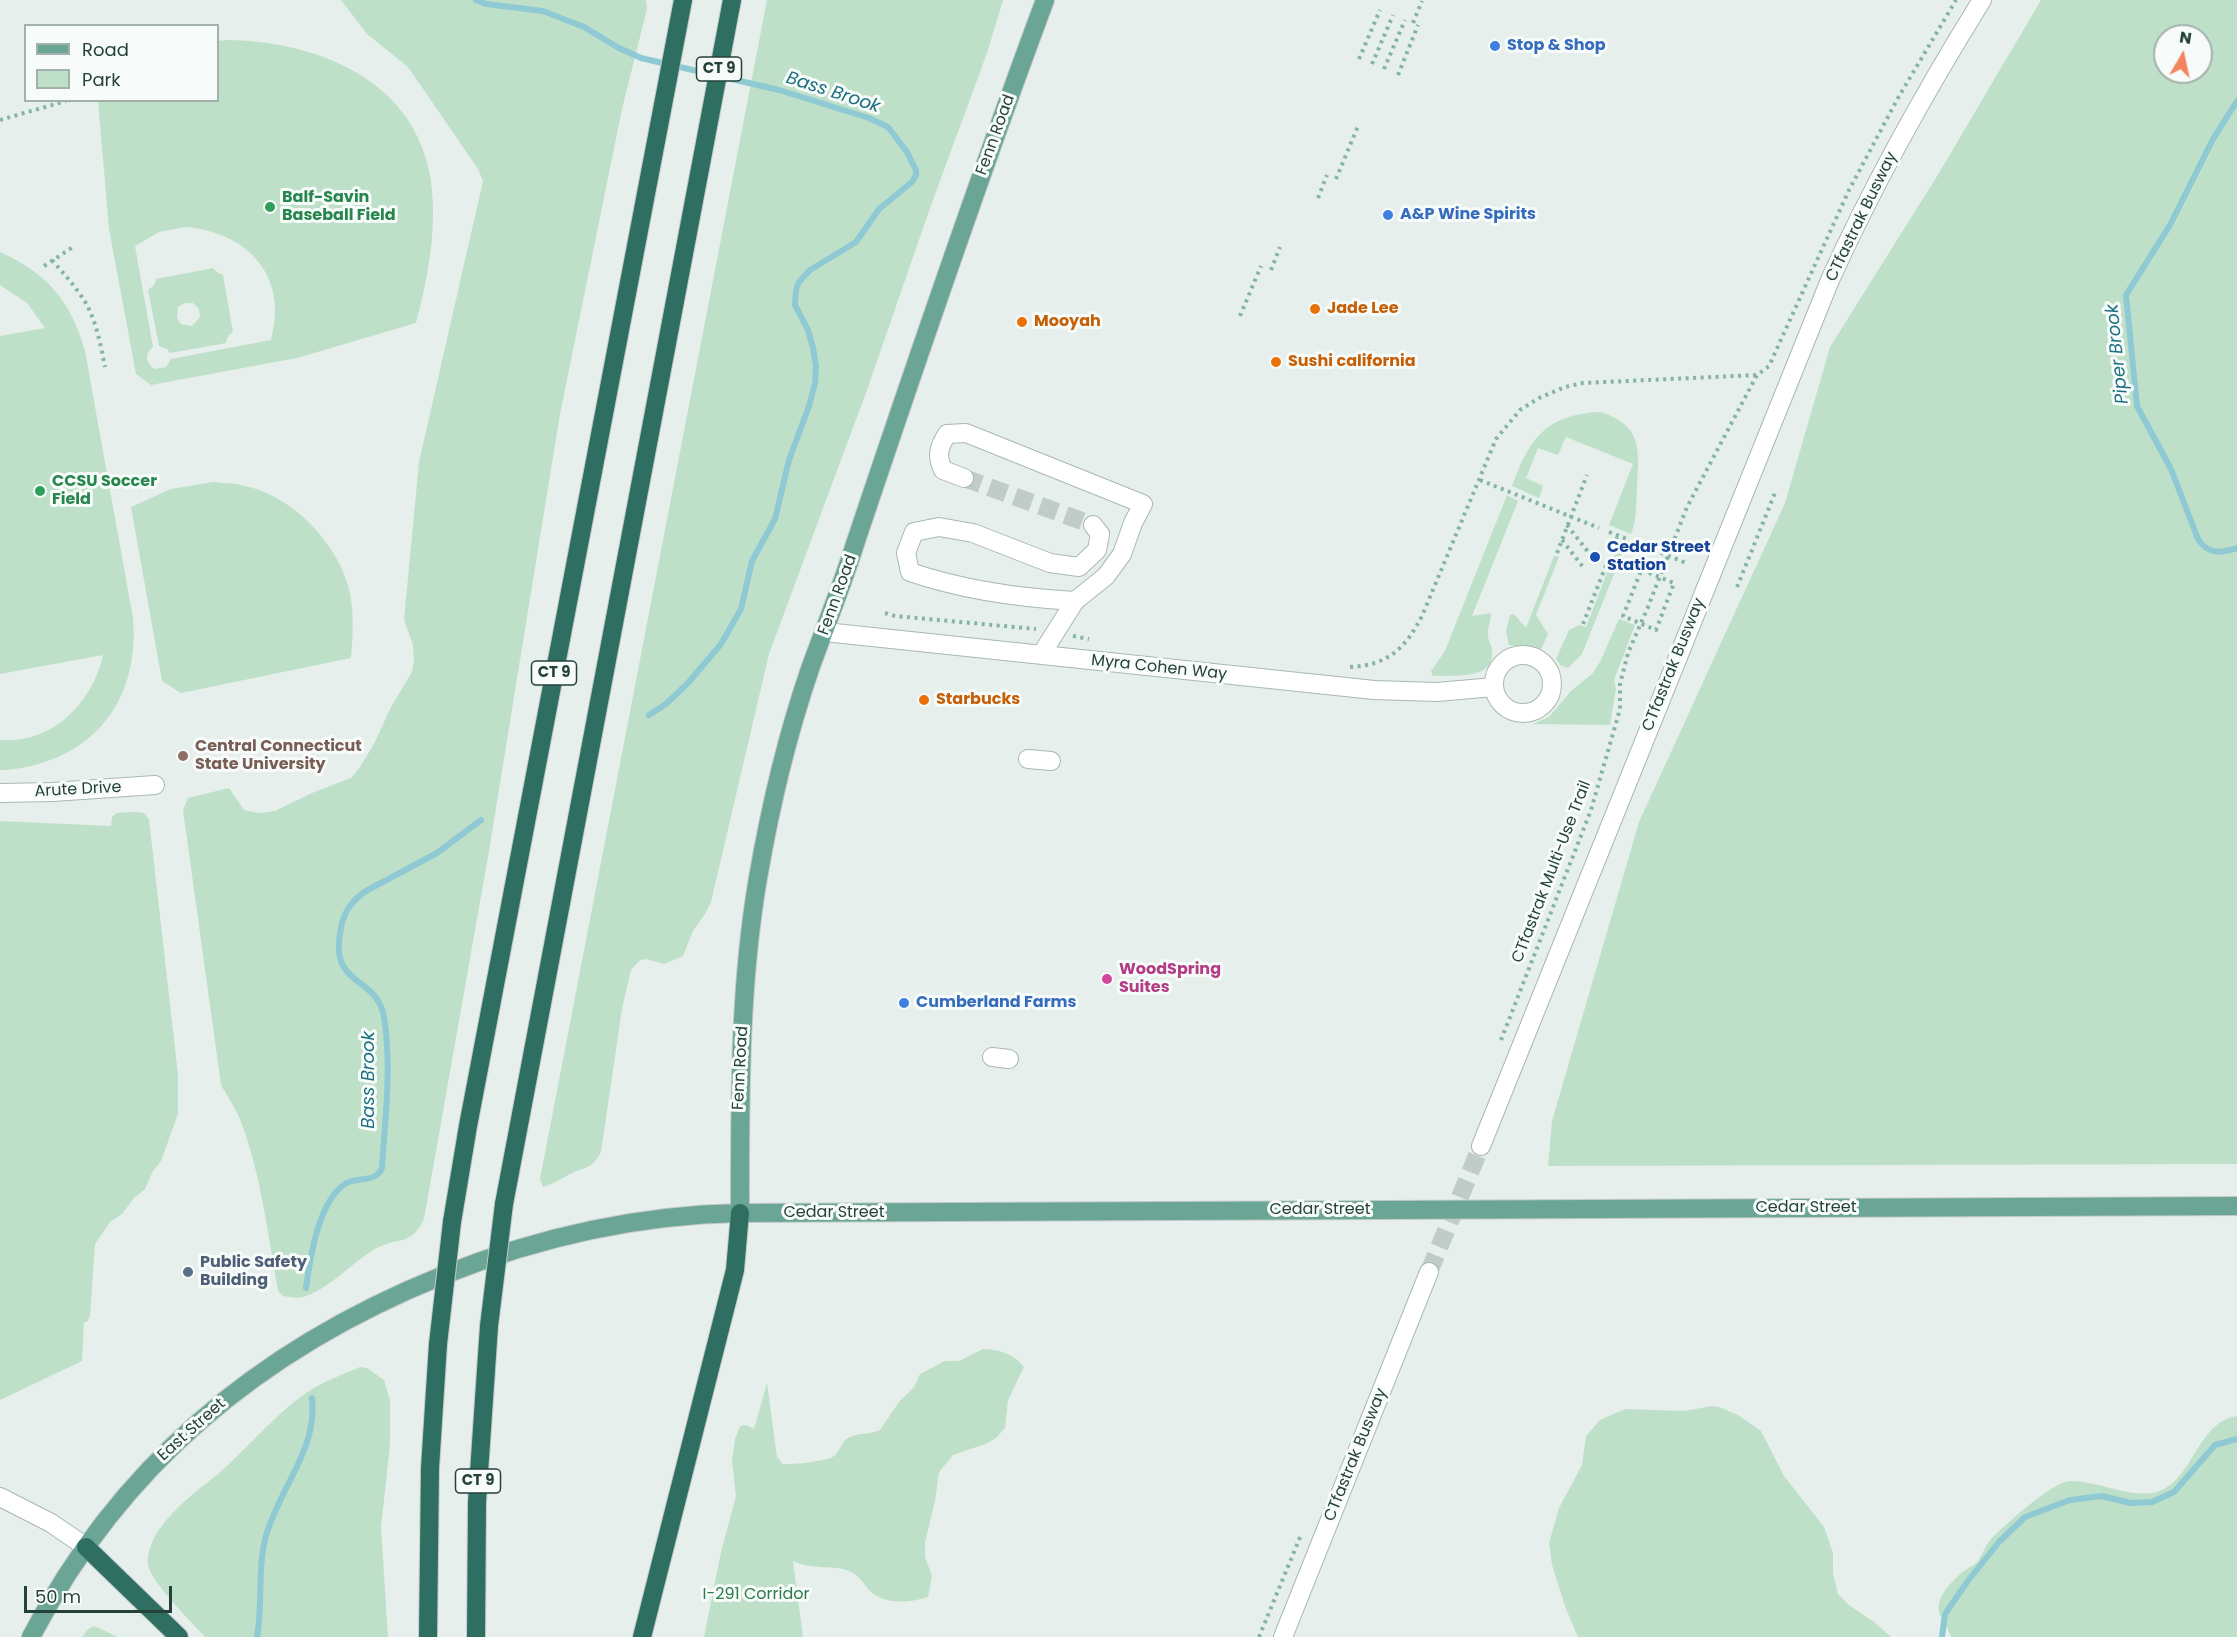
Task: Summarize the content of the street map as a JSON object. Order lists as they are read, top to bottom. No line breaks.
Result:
{"streets":{"highway":["CT 9"],"main road":["Fenn Road","Cedar Street","East Street"],"street":["CTfastrak Busway","Myra Cohen Way","Arute Drive"],"path":["CTfastrak Multi-Use Trail"]},"crossings":[["Fenn Road","Myra Cohen Way"],["Fenn Road","Cedar Street"],["Cedar Street","East Street"]],"water":["Bass Brook","Piper Brook"],"parks":["I-291 Corridor"],"places":["Stop & Shop","Balf-Savin Baseball Field","A&P Wine Spirits","Jade Lee","Mooyah","Sushi california","CCSU Soccer Field","Cedar Street Station","Starbucks","Central Connecticut State University","WoodSpring Suites","Cumberland Farms","Public Safety Building"],"legend":["Road","Park"],"scale_bar":"50 m","north":"top"}
